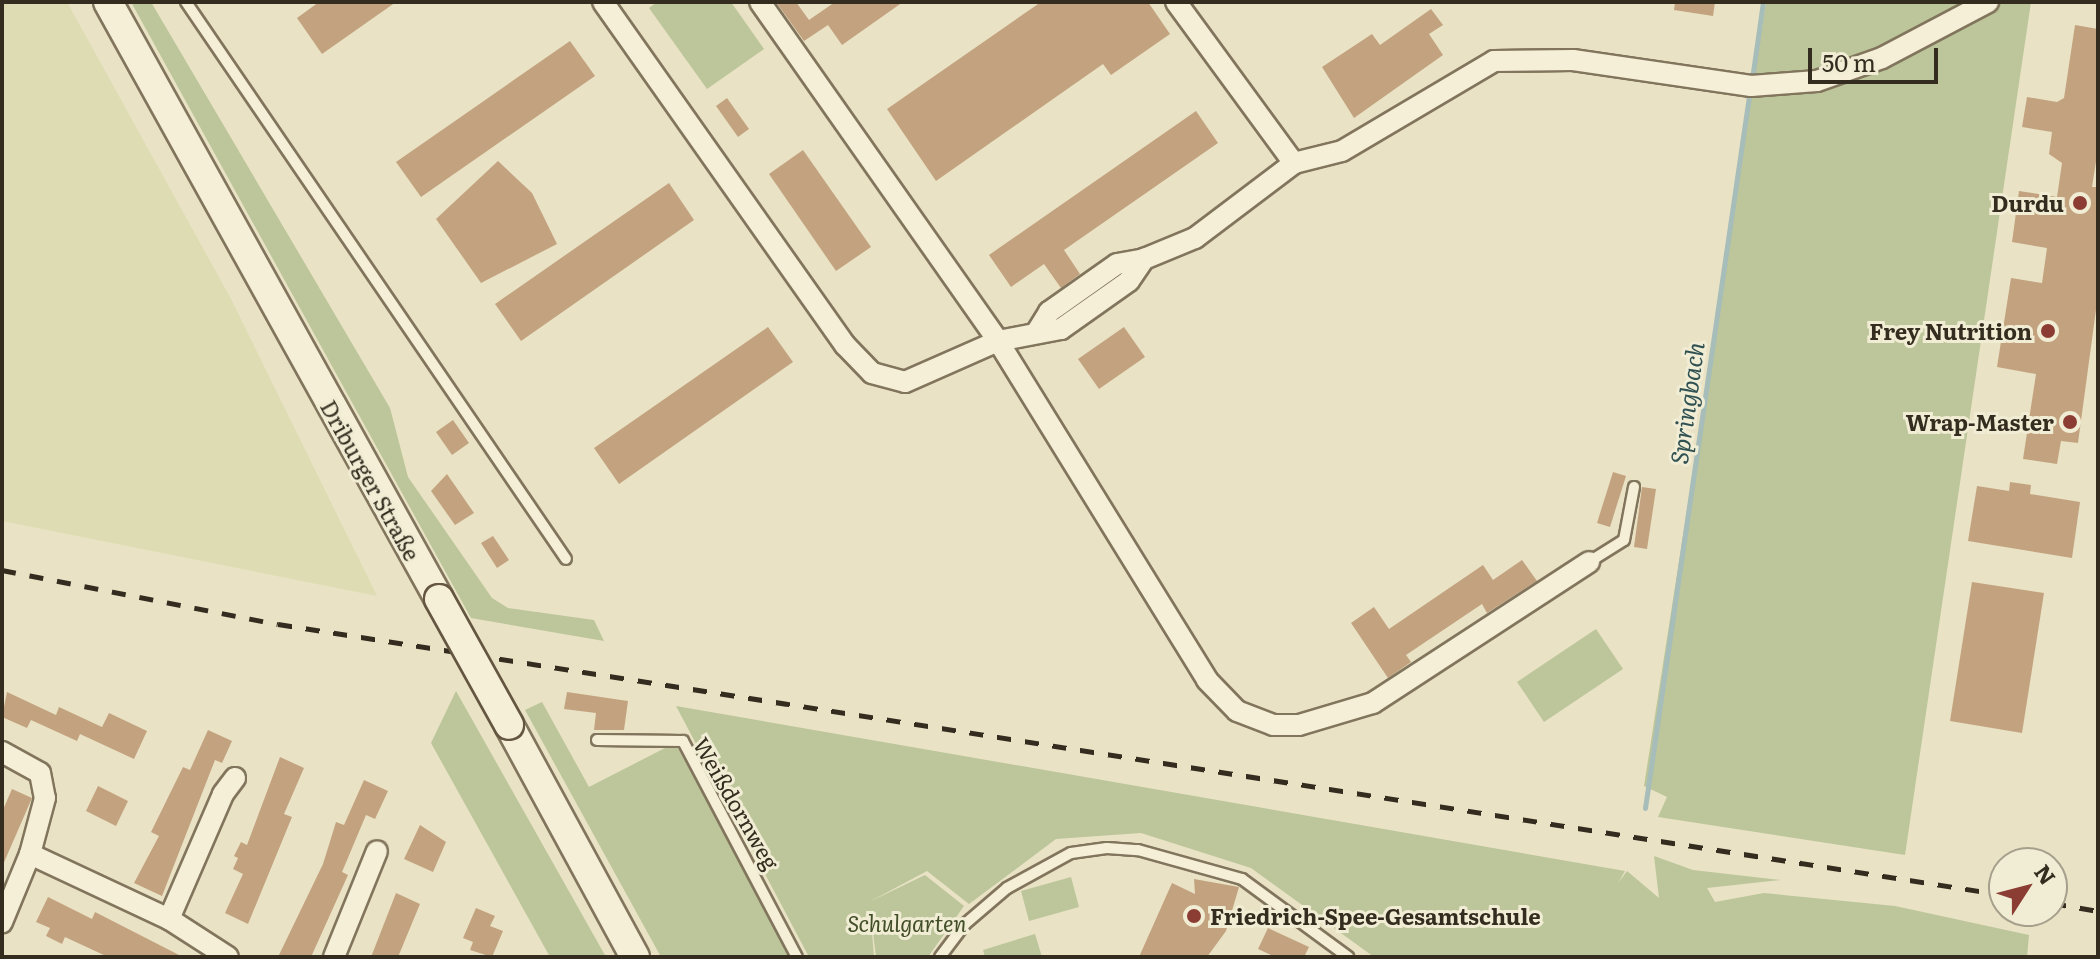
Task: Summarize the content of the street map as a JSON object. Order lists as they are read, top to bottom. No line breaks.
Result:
{"streets":{"main road":["Driburger Straße"],"lane":["Weißdornweg"]},"water":["Springbach"],"parks":["Schulgarten"],"places":["Durdu","Frey Nutrition","Wrap-Master","Friedrich-Spee-Gesamtschule"],"scale_bar":"50 m","north":"top right"}
